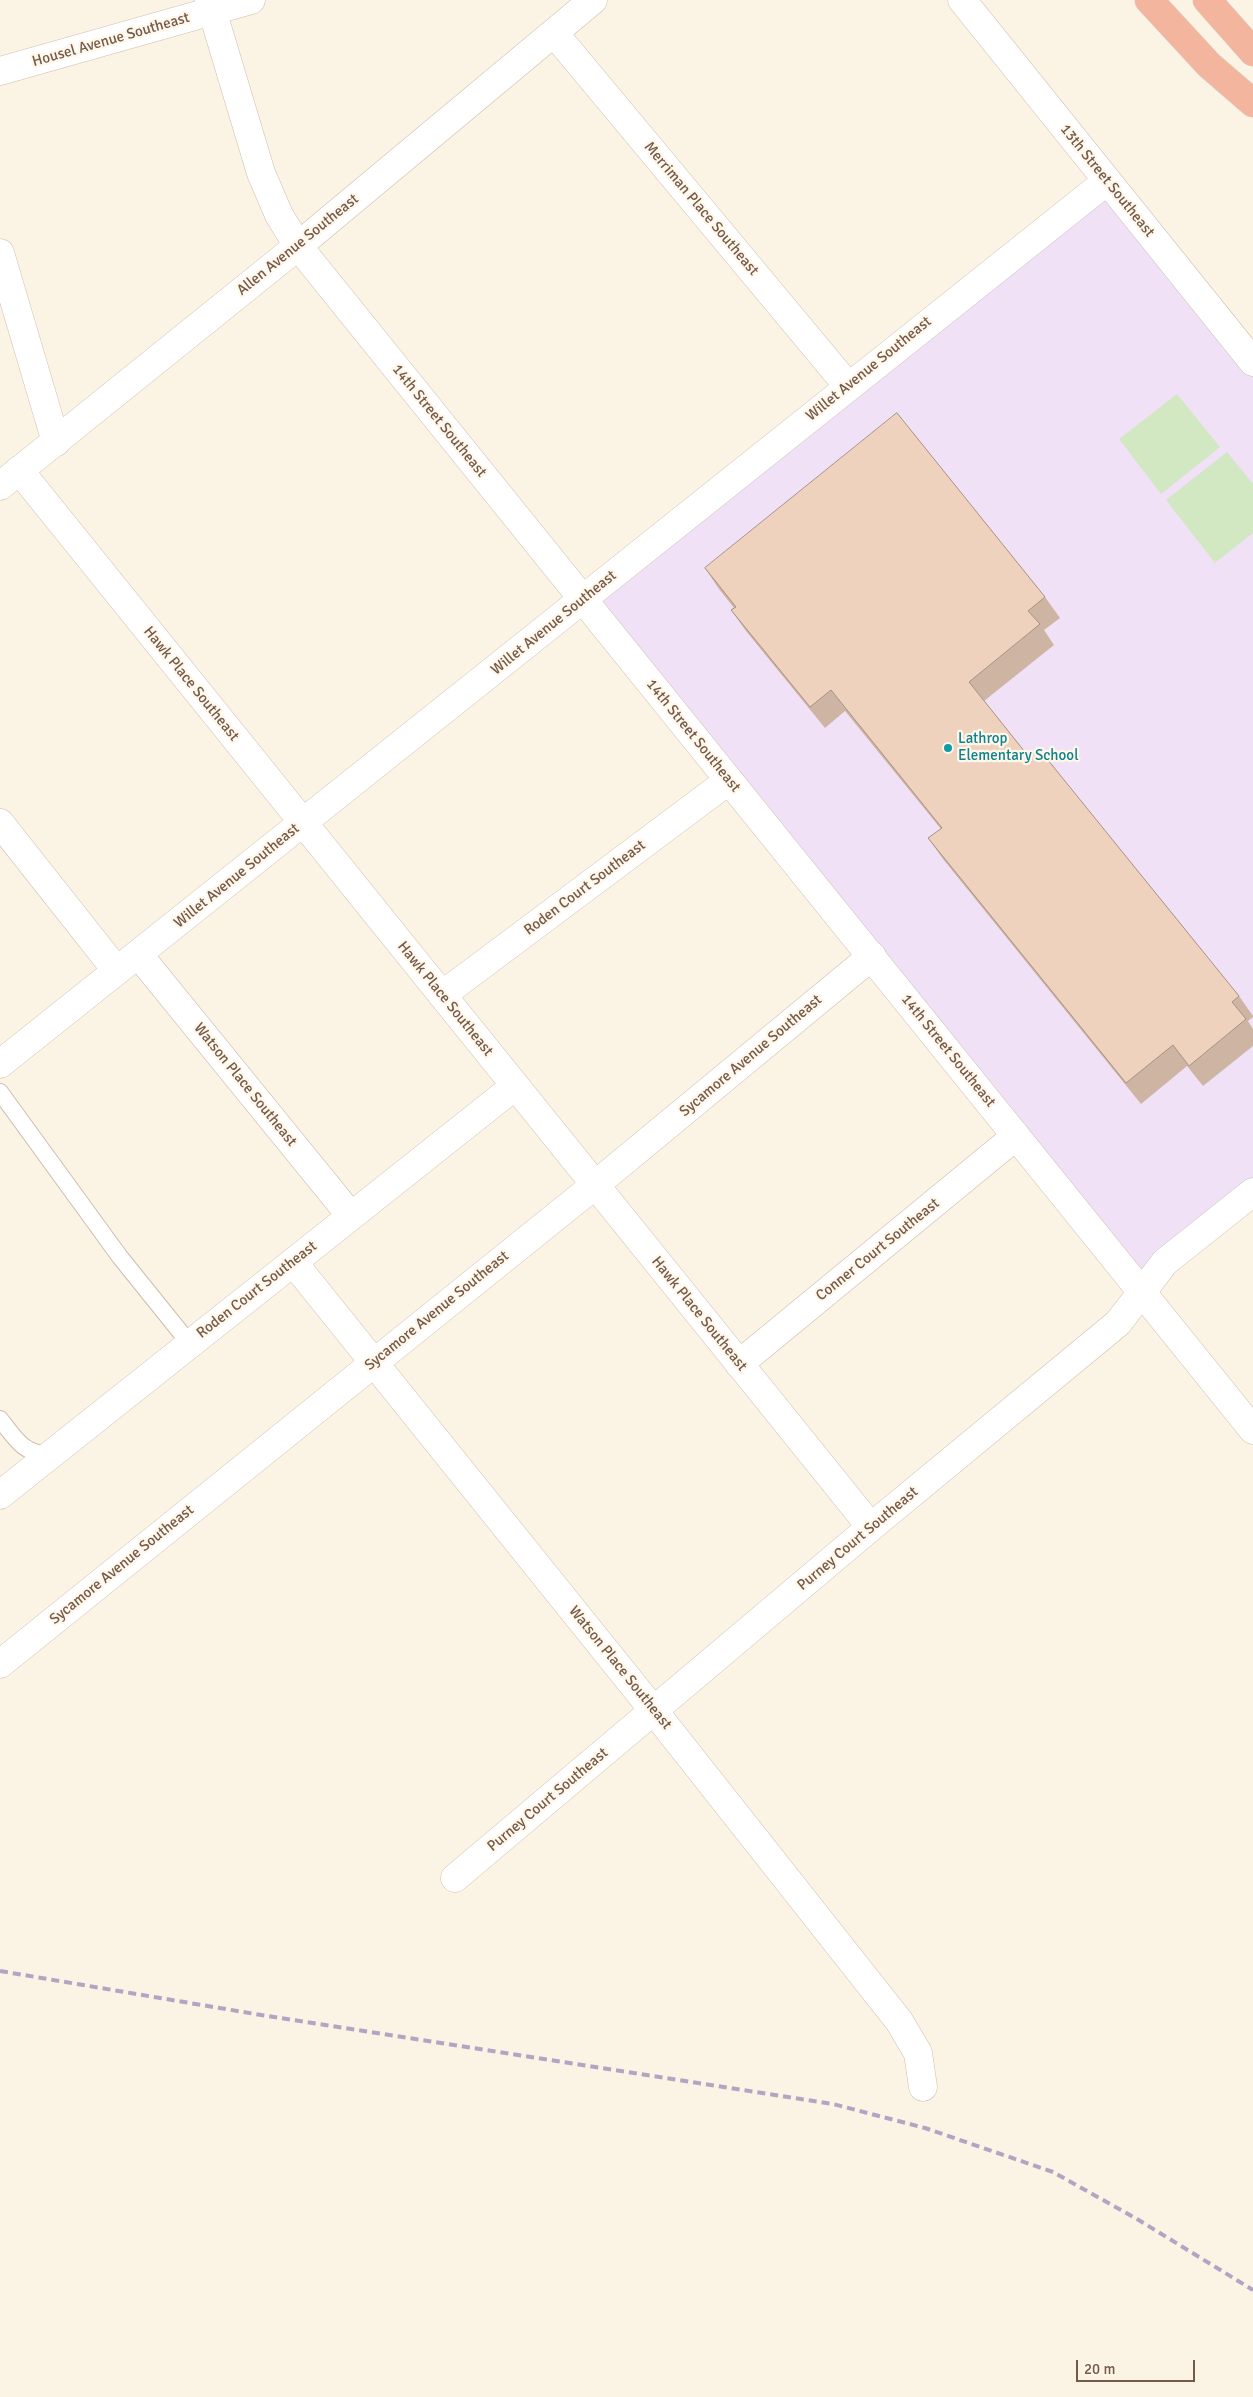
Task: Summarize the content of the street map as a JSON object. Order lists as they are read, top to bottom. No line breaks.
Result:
{"streets":{"street":["Housel Avenue Southeast","13th Street Southeast","Merriman Place Southeast","Allen Avenue Southeast","Willet Avenue Southeast","14th Street Southeast","Hawk Place Southeast","Roden Court Southeast","Sycamore Avenue Southeast","Watson Place Southeast","Conner Court Southeast","Purney Court Southeast"]},"crossings":[["Housel Avenue Southeast","14th Street Southeast"],["13th Street Southeast","Willet Avenue Southeast"],["Merriman Place Southeast","Allen Avenue Southeast"],["Merriman Place Southeast","Willet Avenue Southeast"],["Allen Avenue Southeast","14th Street Southeast"],["Allen Avenue Southeast","Hawk Place Southeast"],["Willet Avenue Southeast","14th Street Southeast"],["Willet Avenue Southeast","Hawk Place Southeast"],["Willet Avenue Southeast","Watson Place Southeast"],["14th Street Southeast","Roden Court Southeast"],["14th Street Southeast","Sycamore Avenue Southeast"],["14th Street Southeast","Conner Court Southeast"],["14th Street Southeast","Purney Court Southeast"],["Hawk Place Southeast","Roden Court Southeast"],["Hawk Place Southeast","Sycamore Avenue Southeast"],["Hawk Place Southeast","Conner Court Southeast"],["Hawk Place Southeast","Purney Court Southeast"],["Roden Court Southeast","Watson Place Southeast"],["Sycamore Avenue Southeast","Watson Place Southeast"],["Watson Place Southeast","Purney Court Southeast"]],"places":["Lathrop Elementary School"],"scale_bar":"20 m"}
